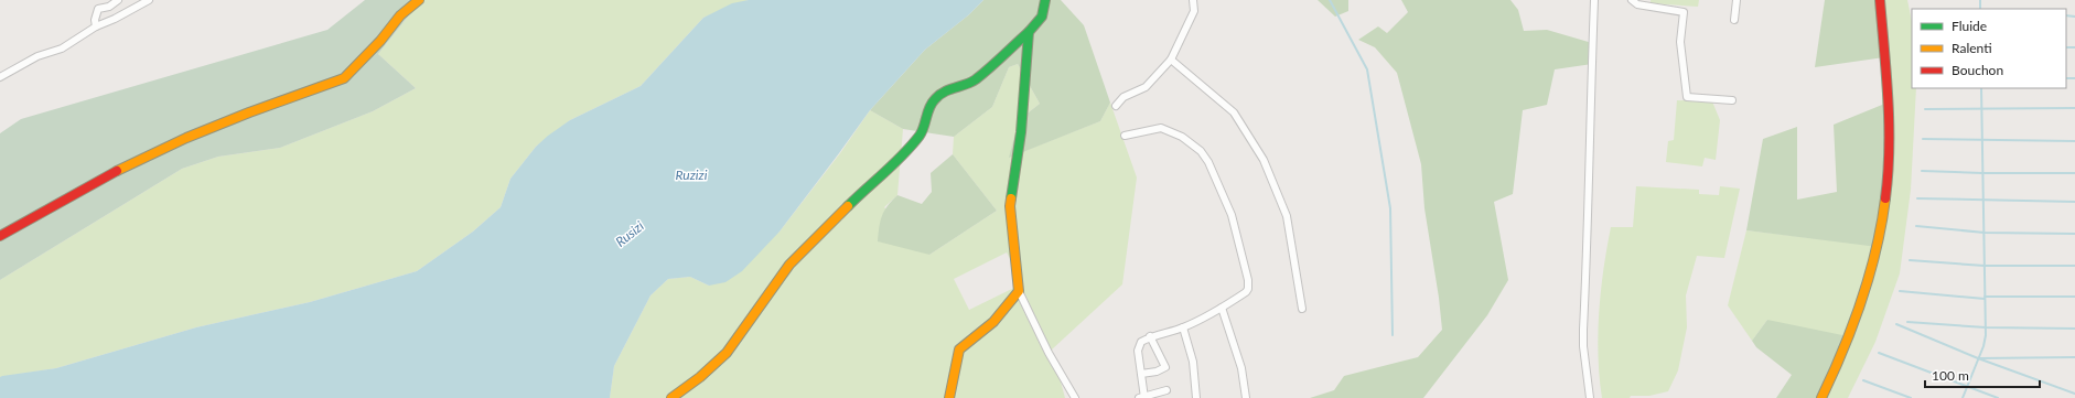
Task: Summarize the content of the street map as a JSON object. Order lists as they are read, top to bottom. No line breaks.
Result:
{"water":["Ruzizi","Rusizi"],"legend":["Fluide","Ralenti","Bouchon"],"scale_bar":"100 m"}
